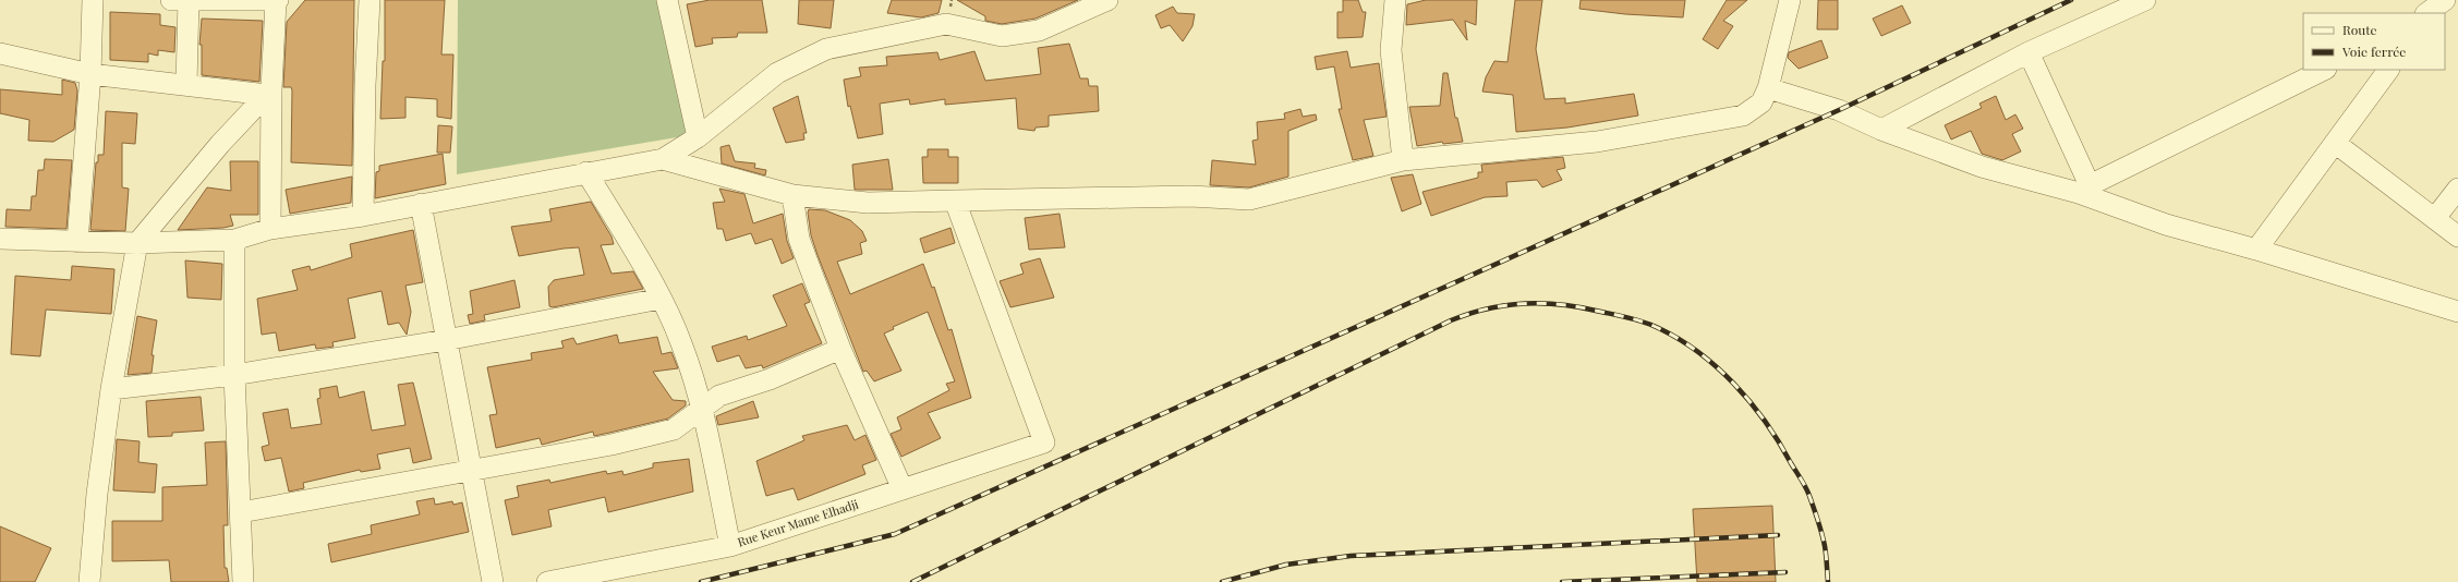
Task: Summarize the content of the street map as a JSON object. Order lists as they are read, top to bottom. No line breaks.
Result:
{"streets":{"street":["Rue Keur Mame Elhadji"]},"legend":["Route","Voie ferrée"]}
